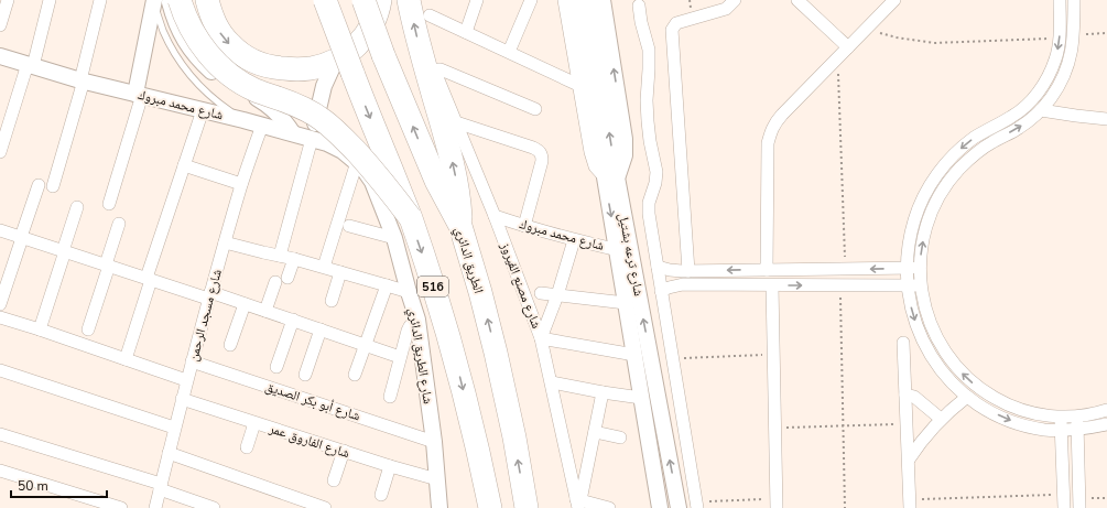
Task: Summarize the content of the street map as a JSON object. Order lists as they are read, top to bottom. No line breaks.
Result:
{"streets":{"highway":["الطريق الدائري","516"],"street":["شارع محمد مبروك","شارع ترعه بشتيل","شارع مصنع الفيروز","شارع مسجد الرحمن","شارع الطريق الدائري","شارع أبو بكر الصديق","شارع الفاروق عمر"]},"crossings":[["شارع محمد مبروك","شارع ترعه بشتيل"],["شارع محمد مبروك","شارع مصنع الفيروز"],["شارع محمد مبروك","شارع مسجد الرحمن"],["شارع محمد مبروك","شارع الطريق الدائري"],["شارع مسجد الرحمن","شارع أبو بكر الصديق"],["شارع مسجد الرحمن","شارع الفاروق عمر"],["شارع الطريق الدائري","شارع أبو بكر الصديق"],["شارع الطريق الدائري","شارع الفاروق عمر"]],"scale_bar":"50 m"}
